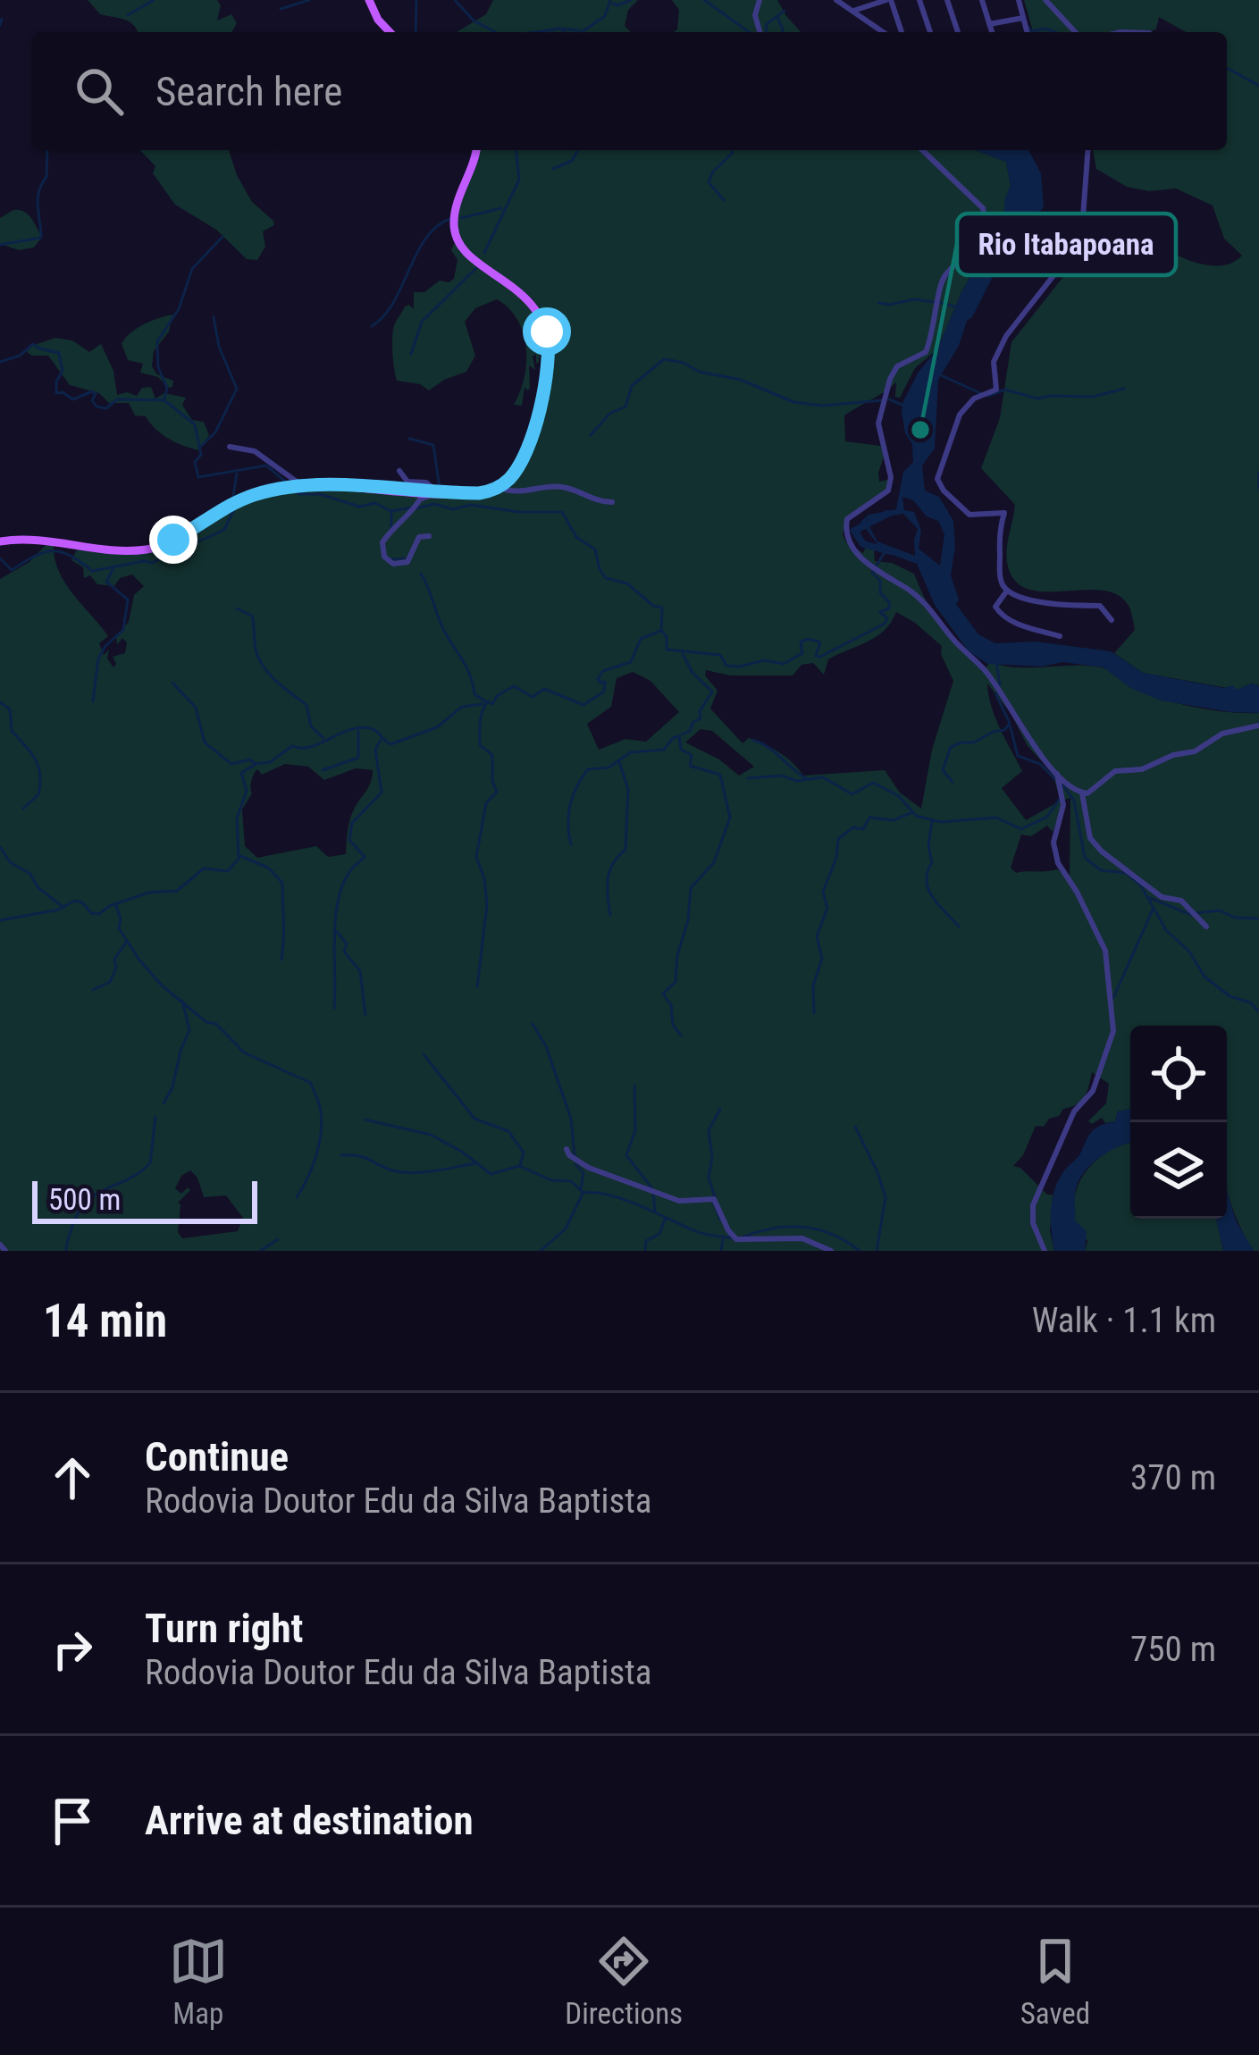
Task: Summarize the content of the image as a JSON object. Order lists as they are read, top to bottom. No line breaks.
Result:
{"places":["Rio Itabapoana"],"scale_bar":"500 m","page":{"search":"Search here","scale":"500 m","heading":["14 min","Walk · 1.1 km"],"list":[["Continue","Rodovia Doutor Edu da Silva Baptista","370 m"],["Turn right","Rodovia Doutor Edu da Silva Baptista","750 m"],"Arrive at destination"],"nav":["Map","Directions","Saved"]}}
